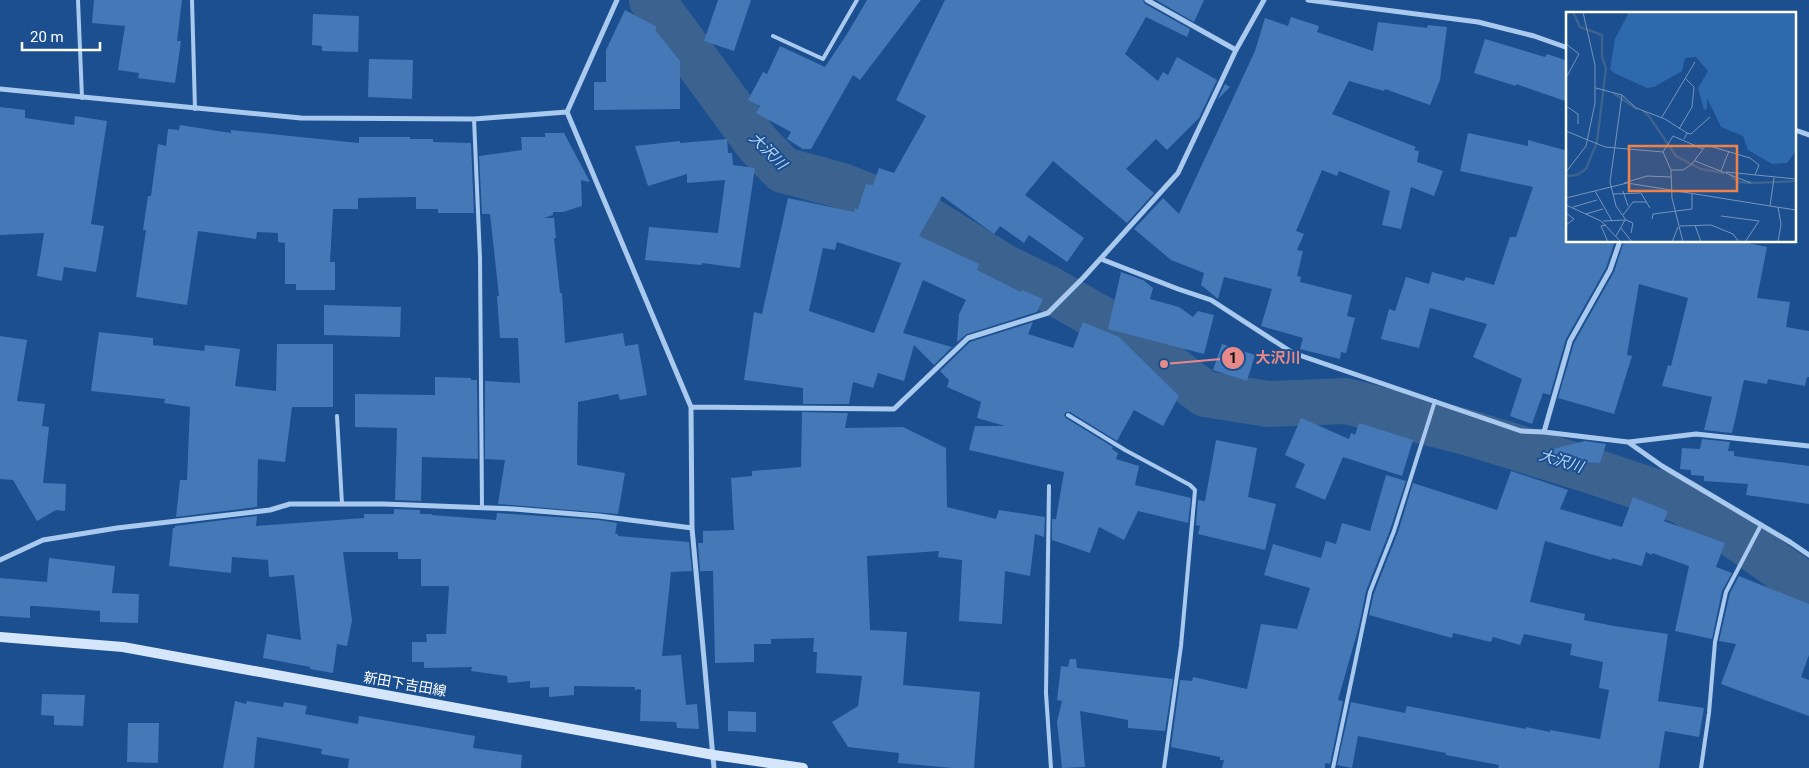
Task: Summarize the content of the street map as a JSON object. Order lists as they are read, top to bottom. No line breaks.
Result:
{"streets":{"main road":["新田下吉田線"]},"water":["大沢川"],"places":["大沢川"],"scale_bar":"20 m"}
